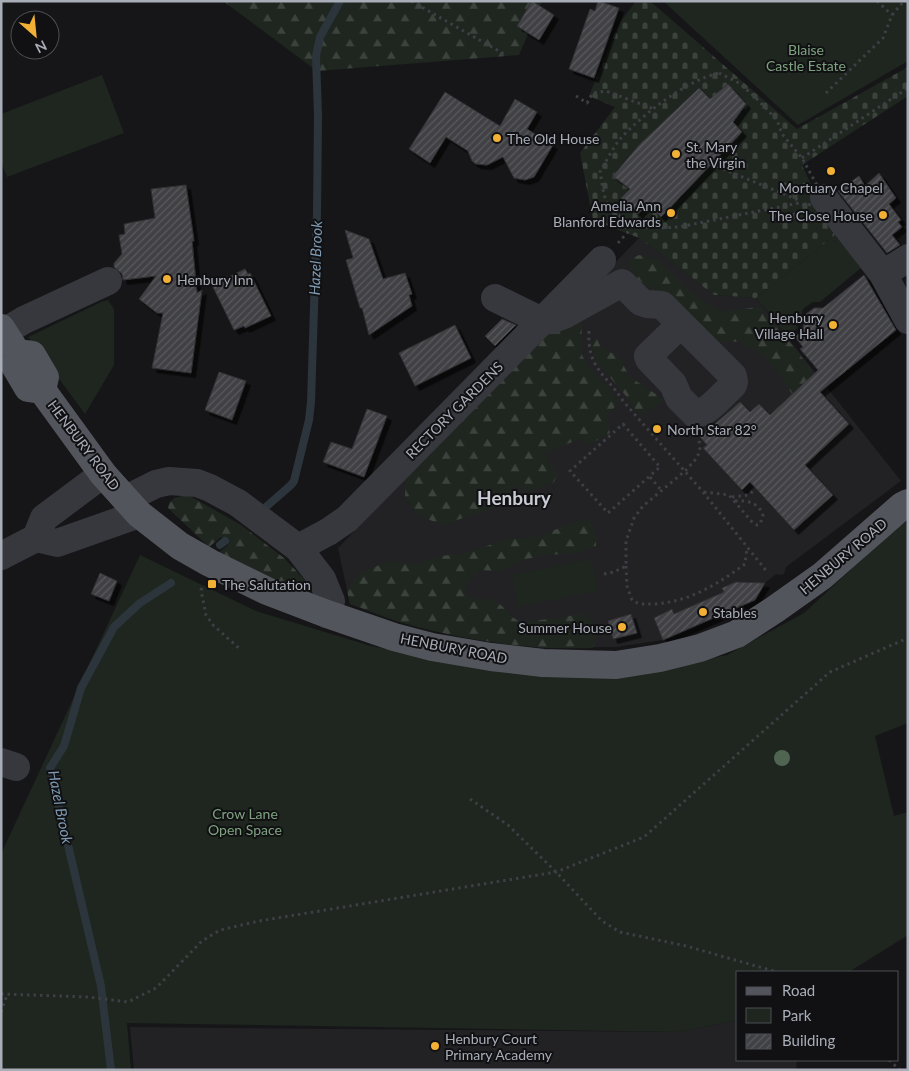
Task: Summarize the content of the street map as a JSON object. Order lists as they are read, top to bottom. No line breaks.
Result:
{"streets":{"main road":["HENBURY ROAD"],"street":["RECTORY GARDENS"]},"districts":["Henbury"],"water":["Hazel Brook"],"parks":["Blaise Castle Estate","Crow Lane Open Space"],"places":{"other":["The Old House","St. Mary the Virgin","Mortuary Chapel","Amelia Ann Blanford Edwards","The Close House","Henbury Inn","Henbury Village Hall","North Star 82°","Stables","Summer House","Henbury Court Primary Academy"],"transit":["The Salutation"]},"legend":["Road","Park","Building"],"north":"bottom right"}
